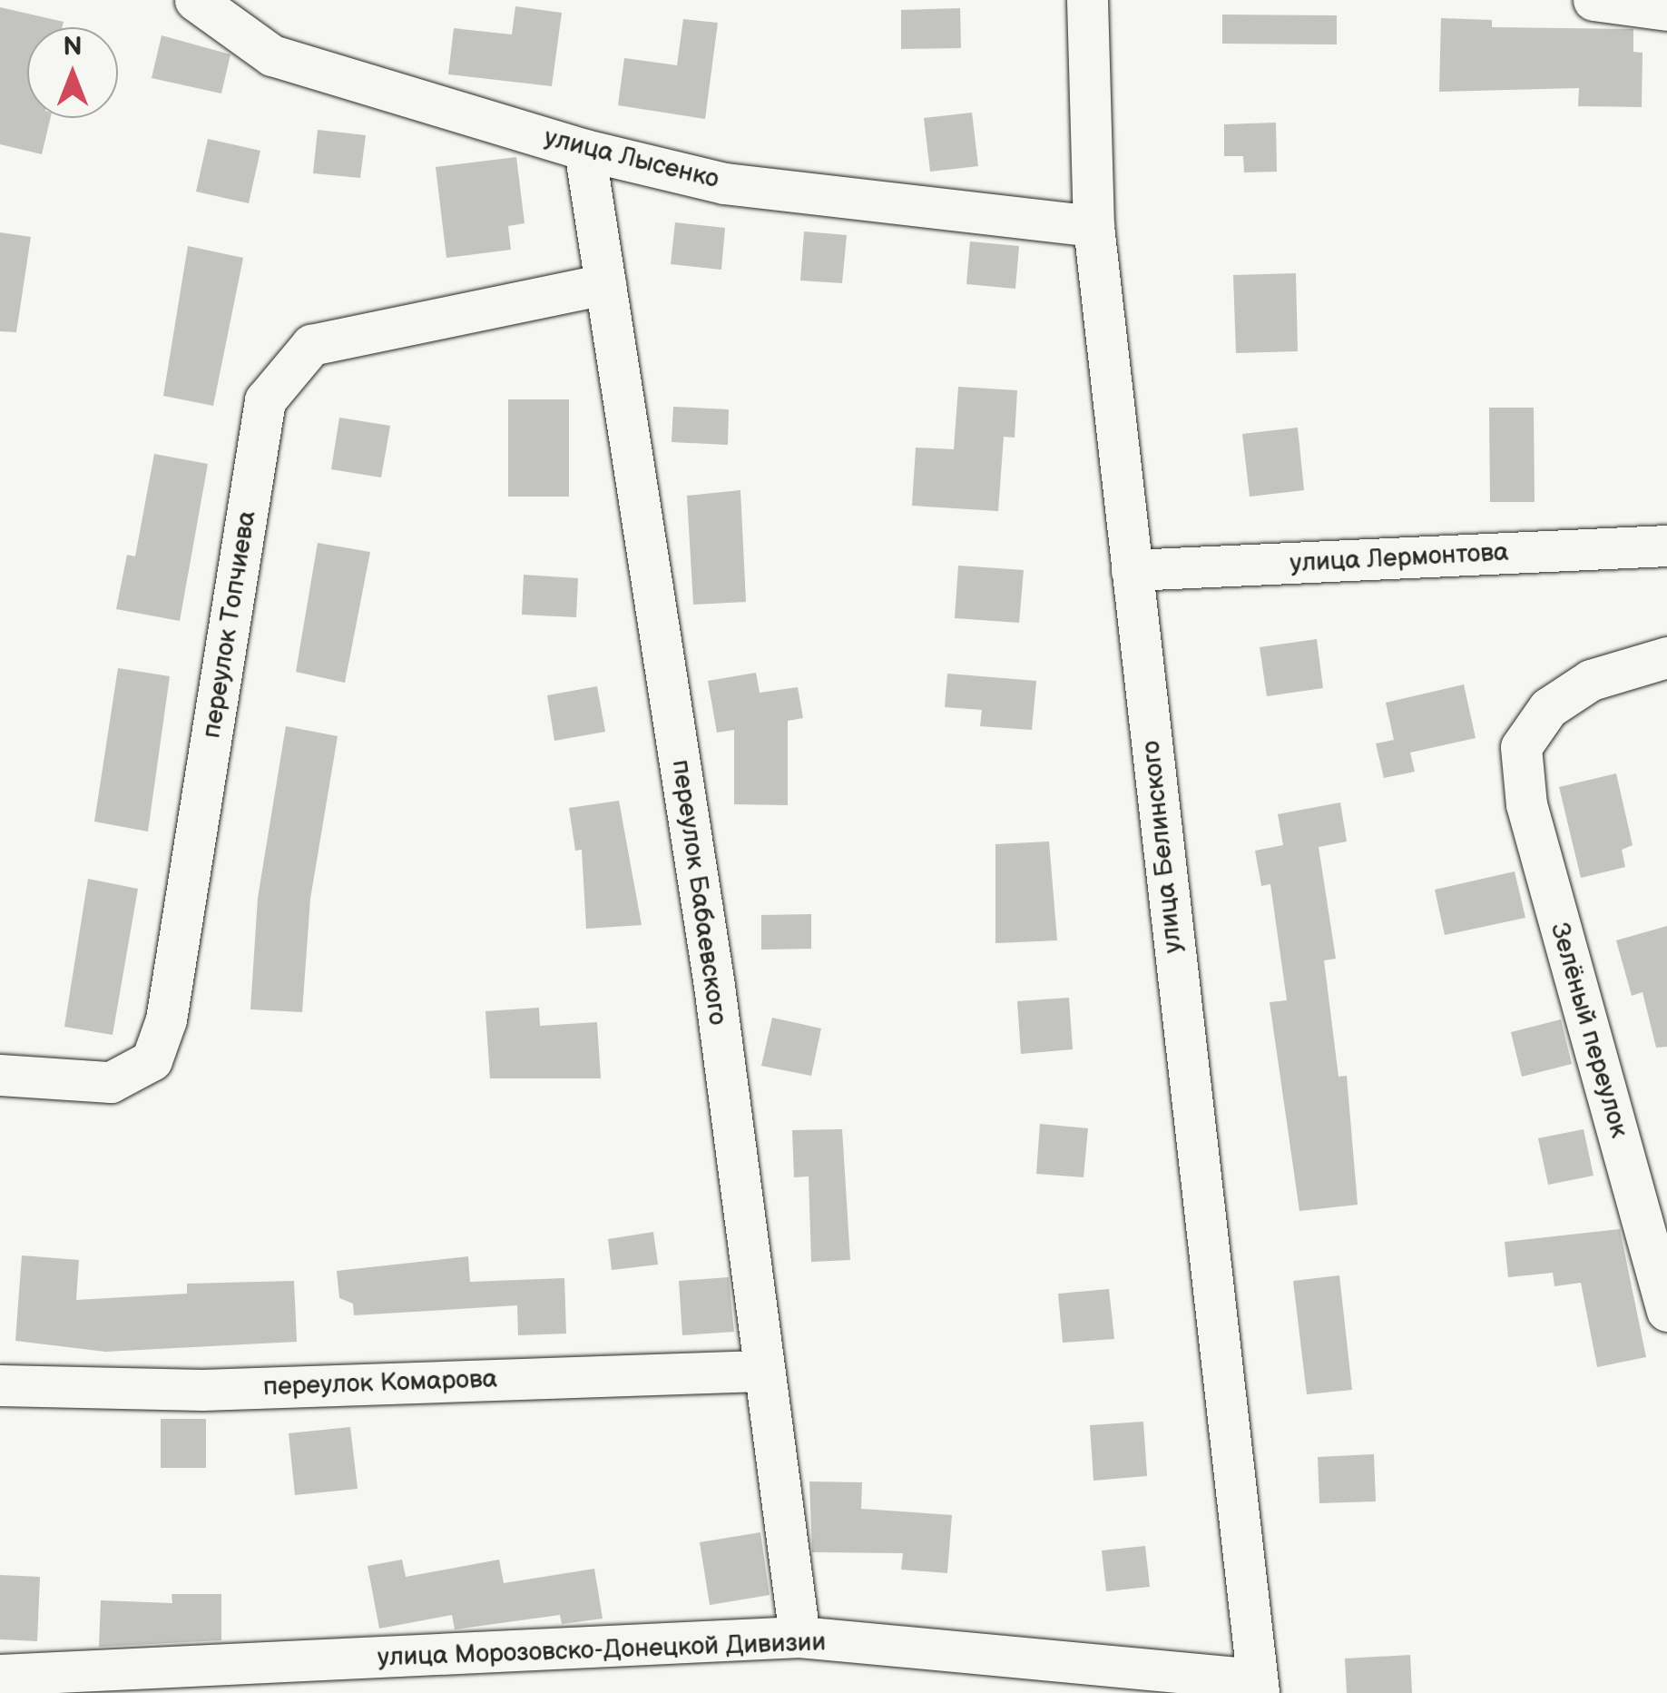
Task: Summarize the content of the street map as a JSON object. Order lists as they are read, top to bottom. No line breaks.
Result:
{"streets":{"street":["улица Лысенко","улица Лермонтова","переулок Топчиева","улица Белинского","переулок Бабаевского","Зелёный переулок","переулок Комарова","улица Морозовско-Донецкой Дивизии"]},"crossings":[["улица Лысенко","улица Белинского"],["улица Лысенко","переулок Бабаевского"],["улица Лермонтова","улица Белинского"],["переулок Топчиева","переулок Бабаевского"],["улица Белинского","улица Морозовско-Донецкой Дивизии"],["переулок Бабаевского","переулок Комарова"],["переулок Бабаевского","улица Морозовско-Донецкой Дивизии"]],"north":"top"}
